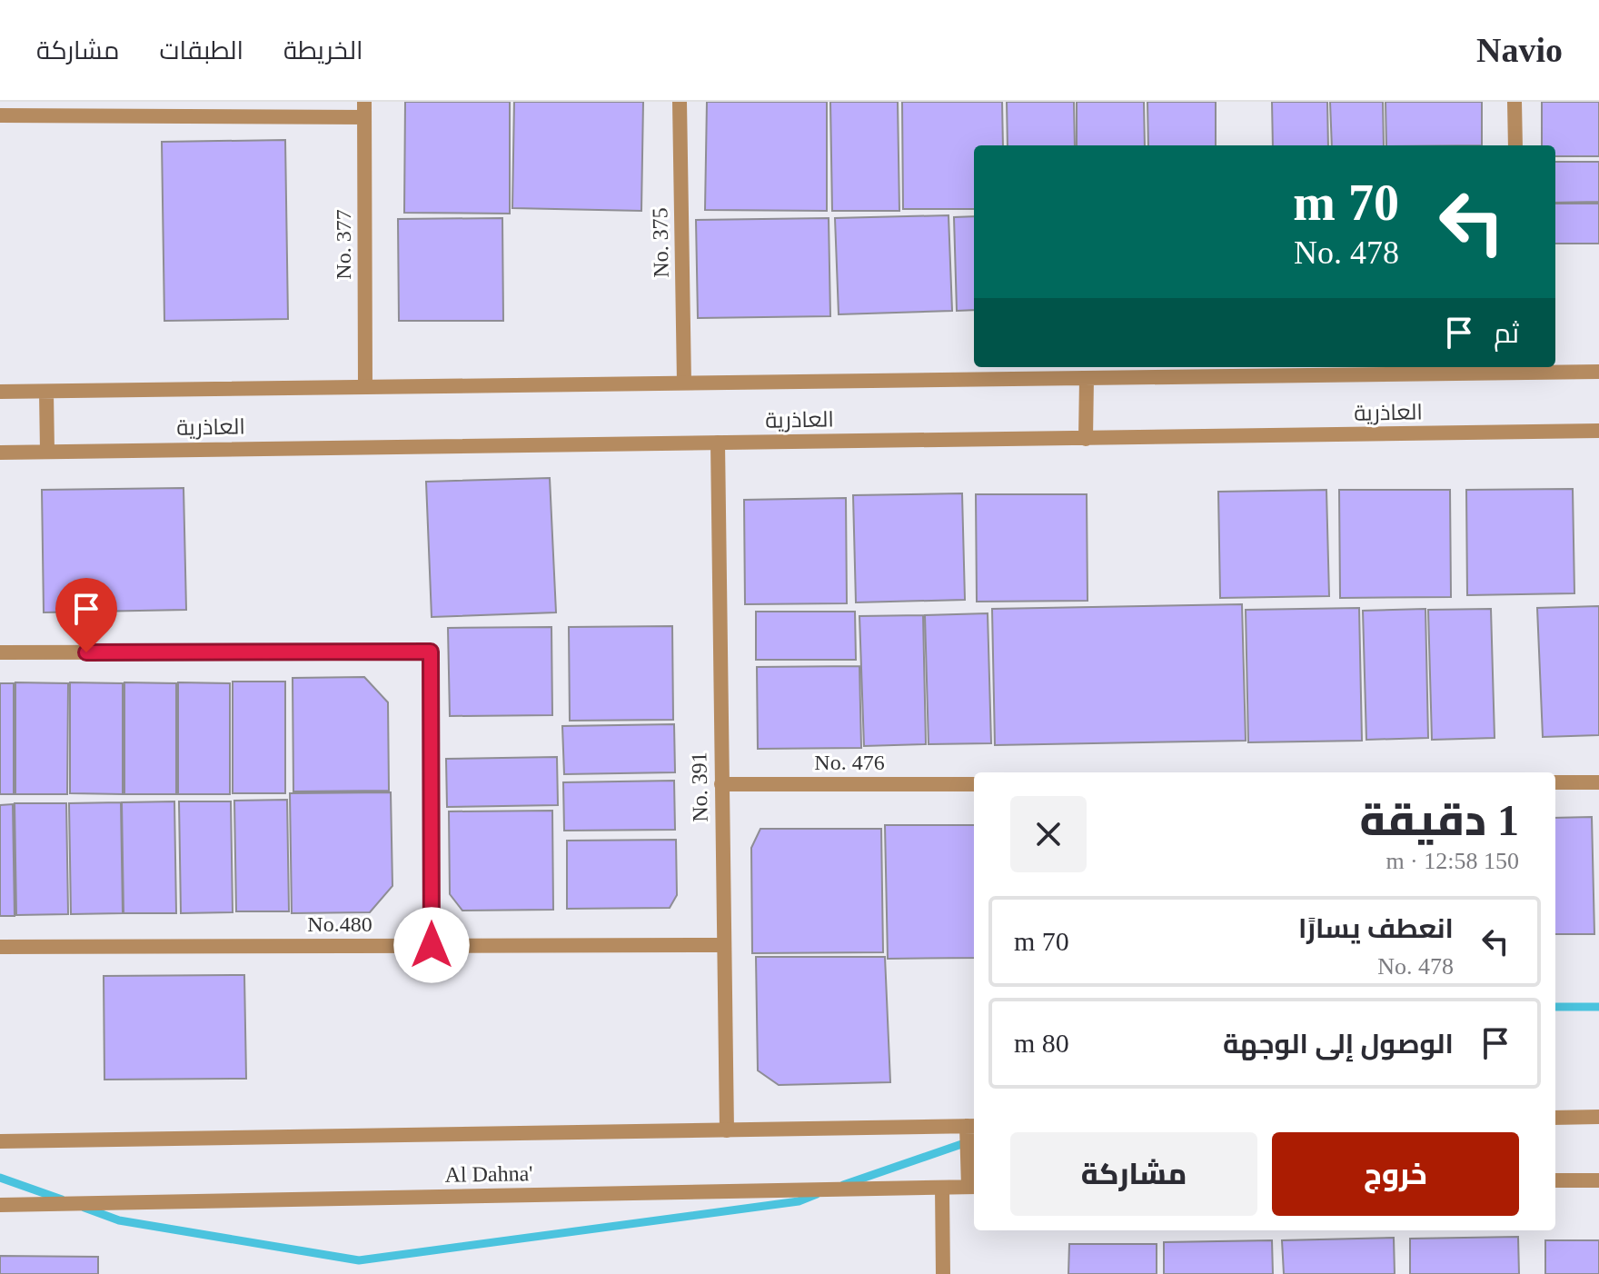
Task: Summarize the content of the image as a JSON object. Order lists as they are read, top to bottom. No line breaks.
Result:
{"streets":{"street":["No. 375","No. 377","العاذرية","No. 476","No. 391","No.480","Al Dahna'"]},"crossings":[["No. 375","العاذرية"],["No. 377","العاذرية"],["العاذرية","No. 391"],["No. 476","No. 391"],["No. 391","No.480"],["No. 391","Al Dahna'"]],"page":{"header":"Navio","nav":["الخريطة","الطبقات","مشاركة"],"turn":["70 m","No. 478"],"then":"ثم","heading":["1 دقيقة","150 m · 12:58"],"list":[{"name":"انعطف يسارًا","note":"No. 478","value":"70 m"},{"name":"الوصول إلى الوجهة","value":"80 m"}],"buttons":["خروج","مشاركة"]}}
